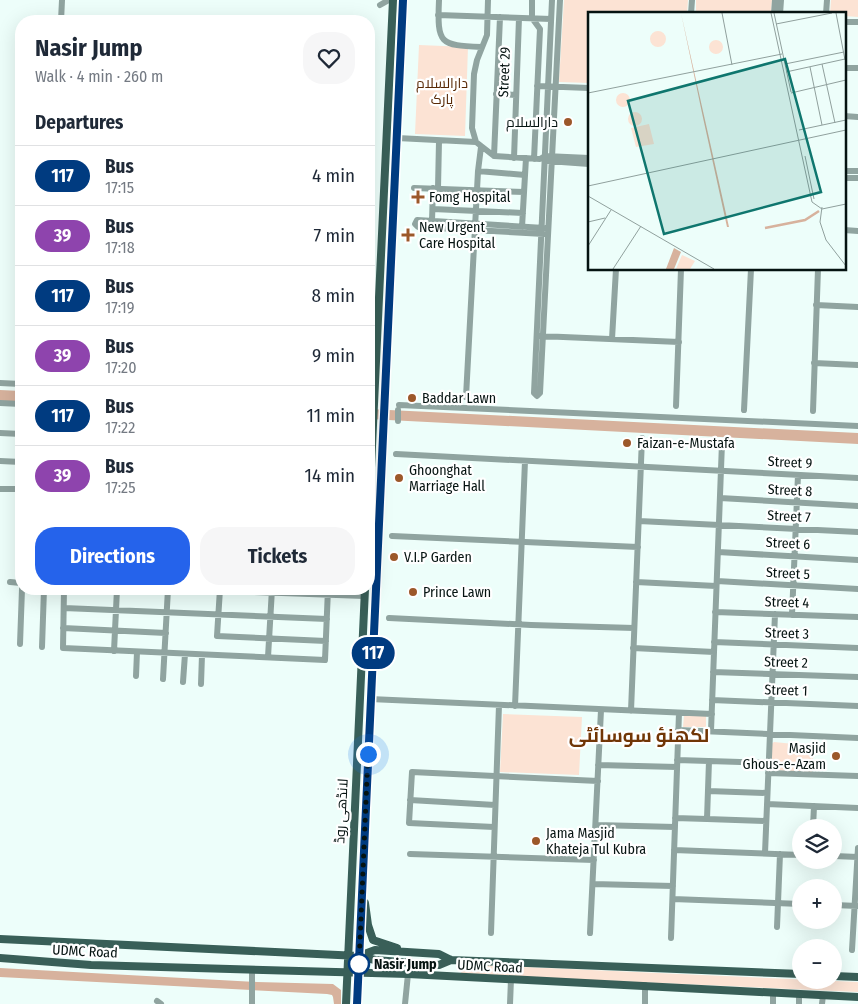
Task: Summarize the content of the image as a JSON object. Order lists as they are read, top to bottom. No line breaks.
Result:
{"streets":{"main road":["لانڈھی روڈ","UDMC Road"],"street":["Street 29","Street 9","Street 8","Street 7","Street 6","Street 5","Street 4","Street 3","Street 2","Street 1"]},"crossings":[["لانڈھی روڈ","UDMC Road"]],"districts":["لکھنؤ سوسائٹی"],"parks":["دارالسلام پارک"],"places":{"other":["دارالسلام","Baddar Lawn","Faizan-e-Mustafa","Ghoonghat Marriage Hall","V.I.P Garden","Prince Lawn","Masjid Ghous-e-Azam","Jama Masjid Khateja Tul Kubra","Nasir Jump"],"health":["Fomg Hospital","New Urgent Care Hospital"]},"lines":["bus line 117"],"page":{"on_map":"117","heading":[["Nasir Jump","Walk · 4 min · 260 m"],"Departures"],"list":[{"mark":"117","name":"Bus","note":"17:15","value":"4 min"},{"mark":"39","name":"Bus","note":"17:18","value":"7 min"},{"mark":"117","name":"Bus","note":"17:19","value":"8 min"},{"mark":"39","name":"Bus","note":"17:20","value":"9 min"},{"mark":"117","name":"Bus","note":"17:22","value":"11 min"},{"mark":"39","name":"Bus","note":"17:25","value":"14 min"}],"buttons":["Directions","Tickets"],"map_buttons":["+","−"]}}
